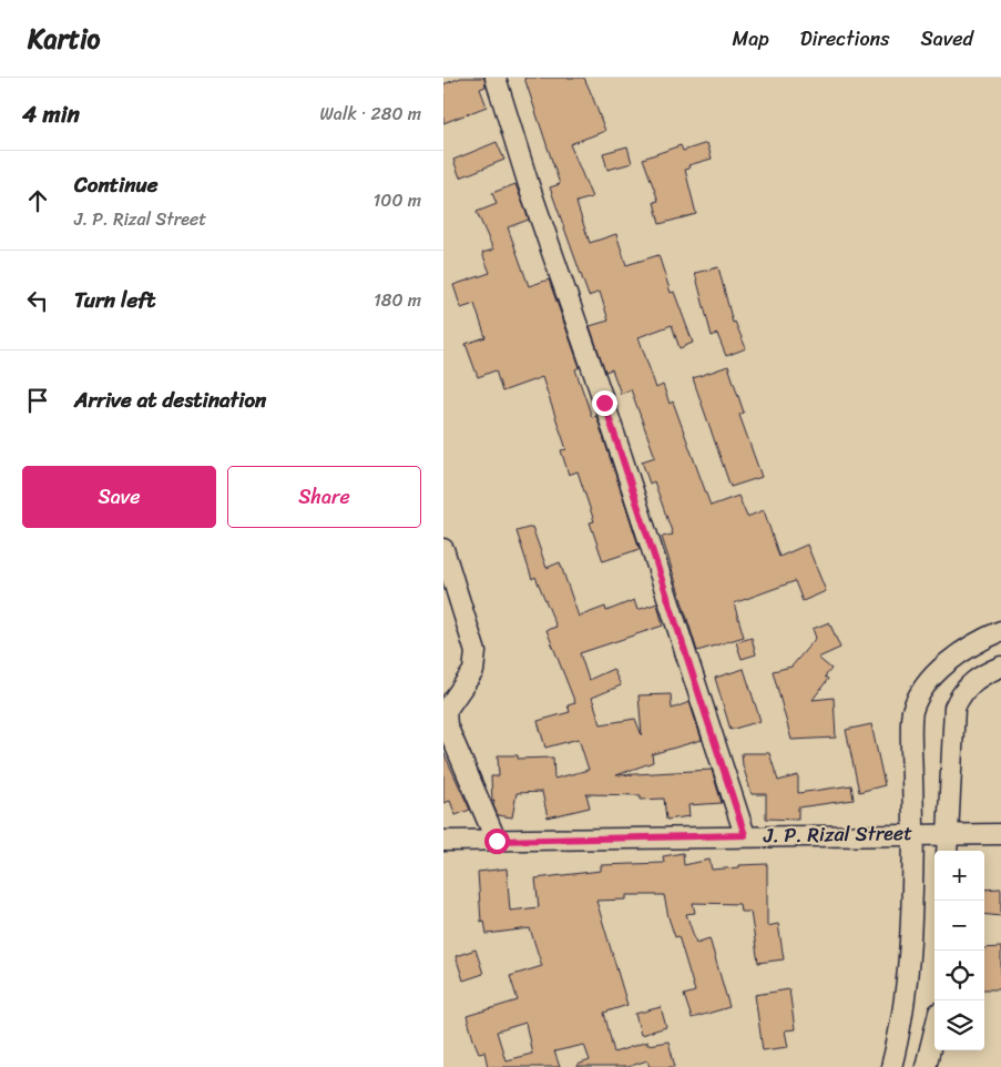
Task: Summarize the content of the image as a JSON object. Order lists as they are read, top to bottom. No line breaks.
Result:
{"streets":{"street":["J. P. Rizal Street"]},"page":{"header":"Kartio","nav":["Map","Directions","Saved"],"heading":["4 min","Walk · 280 m"],"list":[["Continue","J. P. Rizal Street","100 m"],["Turn left","180 m"],"Arrive at destination"],"buttons":["Save","Share"],"map_buttons":["+","−"]}}
